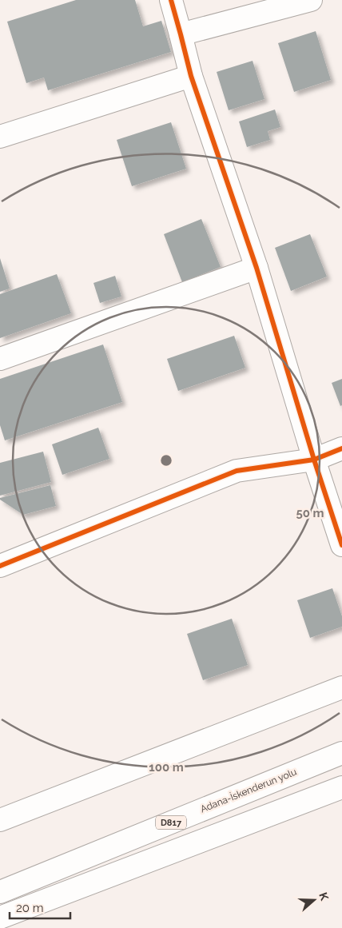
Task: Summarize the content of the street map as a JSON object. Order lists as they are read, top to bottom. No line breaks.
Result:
{"streets":{"main road":["Adana-İskenderun yolu","D817"]},"scale_bar":"20 m","north":"right","rings":["50 m","100 m"]}
